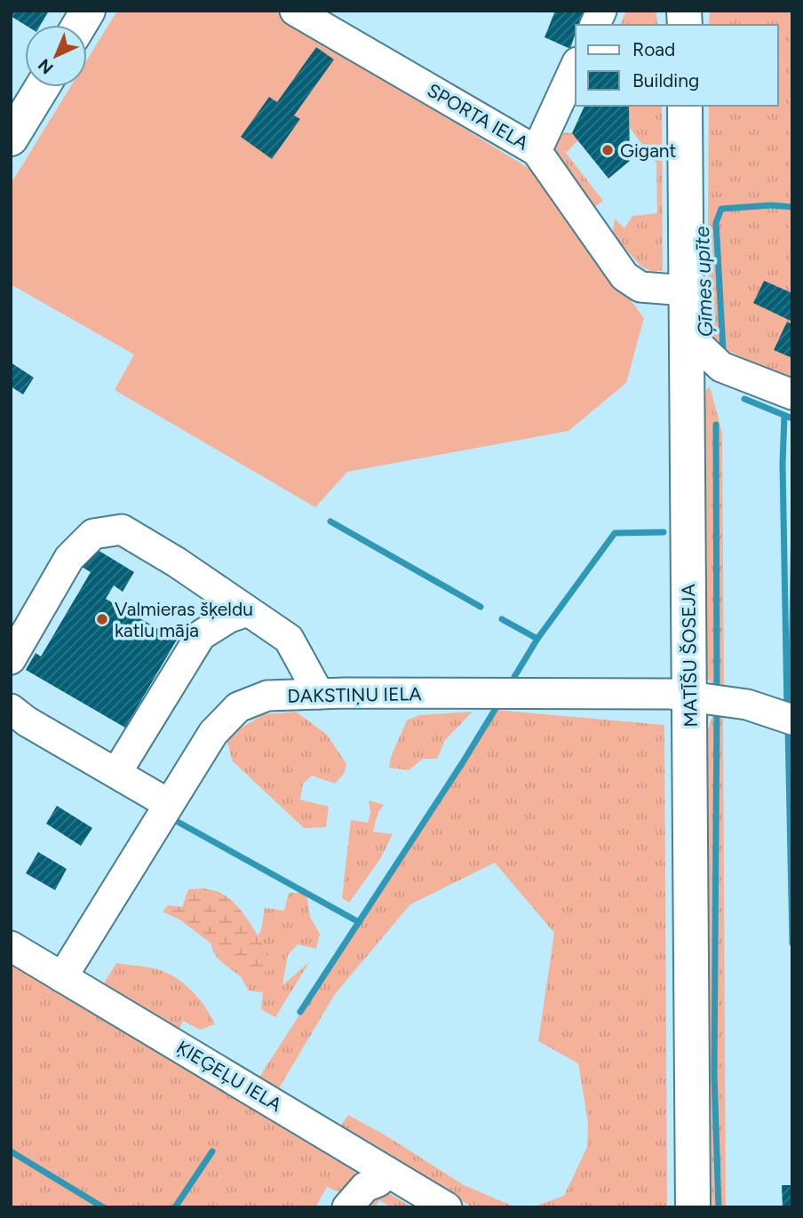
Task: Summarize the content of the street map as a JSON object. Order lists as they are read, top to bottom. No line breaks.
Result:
{"streets":{"main road":["MATĪŠU ŠOSEJA"],"street":["SPORTA IELA","DAKSTIŅU IELA","ĶIEĢEĻU IELA"]},"crossings":[["SPORTA IELA","MATĪŠU ŠOSEJA"],["MATĪŠU ŠOSEJA","DAKSTIŅU IELA"],["DAKSTIŅU IELA","ĶIEĢEĻU IELA"]],"water":["Ģīmes upīte"],"places":["Gigant","Valmieras šķeldu katlu māja"],"legend":["Road","Building"],"north":"bottom left"}
